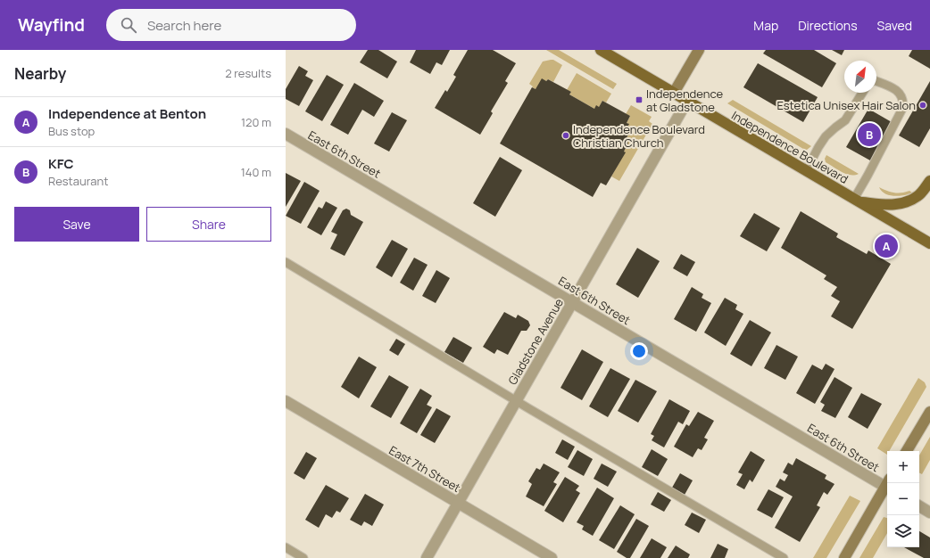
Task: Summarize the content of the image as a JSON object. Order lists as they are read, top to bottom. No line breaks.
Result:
{"streets":{"main road":["Independence Boulevard"],"street":["East 6th Street","Gladstone Avenue","East 7th Street"]},"crossings":[["Independence Boulevard","Gladstone Avenue"],["East 6th Street","Gladstone Avenue"],["Gladstone Avenue","East 7th Street"]],"places":{"transit":["Independence at Gladstone"],"other":["Estetica Unisex Hair Salon","Independence Boulevard Christian Church"]},"north":"top right","page":{"header":"Wayfind","search":"Search here","nav":["Map","Directions","Saved"],"heading":["Nearby","2 results"],"list":[{"mark":"A","name":"Independence at Benton","note":"Bus stop","value":"120 m"},{"mark":"B","name":"KFC","note":"Restaurant","value":"140 m"}],"pins":["B","A"],"buttons":["Save","Share"],"map_buttons":["+","−"]}}
